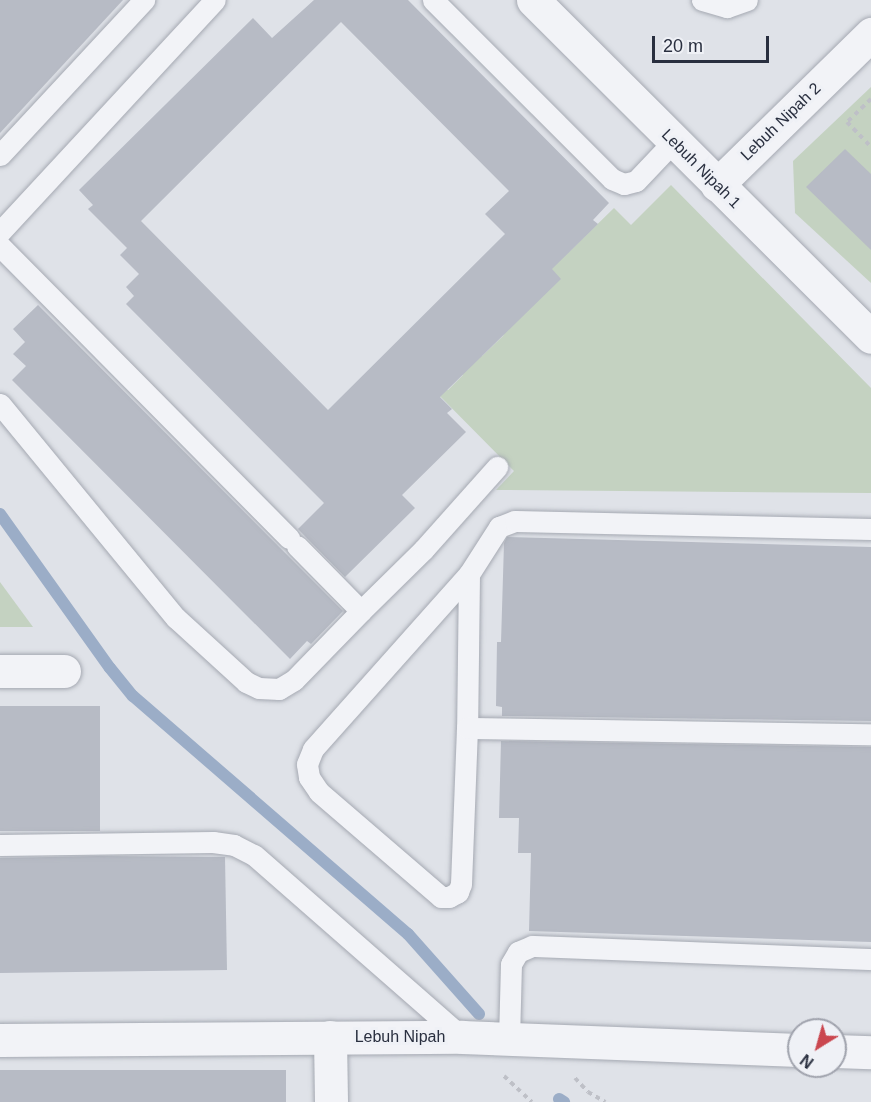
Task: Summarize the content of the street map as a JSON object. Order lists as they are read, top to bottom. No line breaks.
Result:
{"streets":{"street":["Lebuh Nipah 2","Lebuh Nipah 1","Lebuh Nipah"]},"crossings":[["Lebuh Nipah 2","Lebuh Nipah 1"]],"scale_bar":"20 m","north":"bottom left"}
